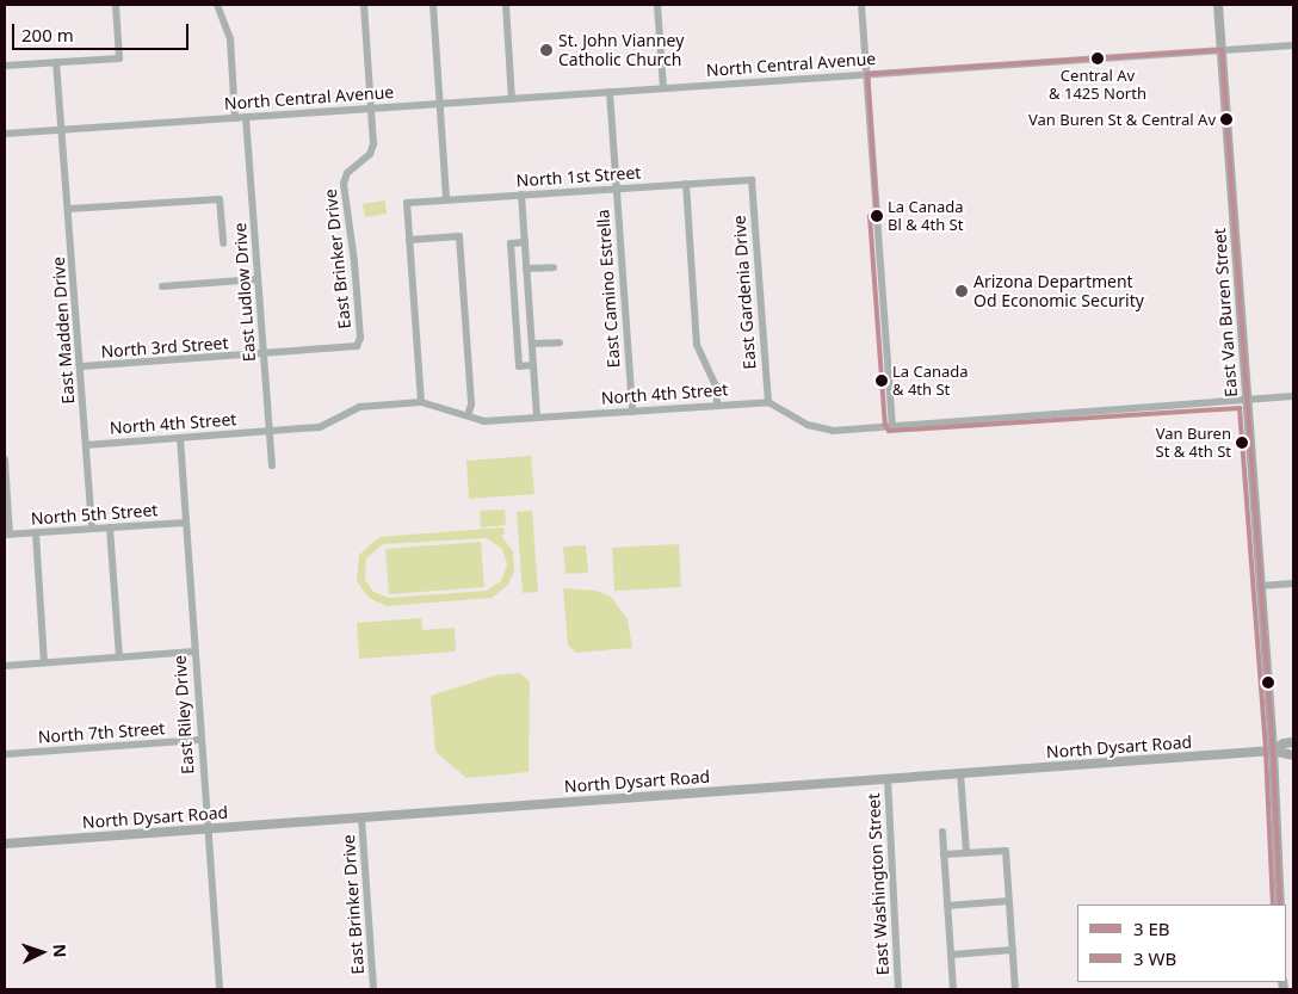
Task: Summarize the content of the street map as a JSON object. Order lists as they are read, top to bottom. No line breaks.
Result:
{"streets":{"main road":["East Van Buren Street","North Dysart Road"],"street":["North Central Avenue","North 1st Street","East Brinker Drive","East Camino Estrella","East Ludlow Drive","East Gardenia Drive","East Madden Drive","North 3rd Street","North 4th Street","North 5th Street","East Riley Drive","North 7th Street","East Washington Street"]},"crossings":[["North Central Avenue","East Brinker Drive"],["North Central Avenue","East Camino Estrella"],["North Central Avenue","East Ludlow Drive"],["North Central Avenue","East Van Buren Street"],["North Central Avenue","East Madden Drive"],["North 1st Street","East Camino Estrella"],["North 1st Street","East Gardenia Drive"],["East Brinker Drive","North 3rd Street"],["East Brinker Drive","North Dysart Road"],["East Camino Estrella","North 4th Street"],["East Ludlow Drive","North 3rd Street"],["East Ludlow Drive","North 4th Street"],["East Gardenia Drive","North 4th Street"],["East Van Buren Street","North Dysart Road"],["East Madden Drive","North 3rd Street"],["East Madden Drive","North 4th Street"],["East Madden Drive","North 5th Street"],["North 4th Street","East Riley Drive"],["North 5th Street","East Riley Drive"],["East Riley Drive","North 7th Street"],["East Riley Drive","North Dysart Road"],["North Dysart Road","East Washington Street"]],"places":["St. John Vianney Catholic Church","Central Av & 1425 North","Van Buren St & Central Av","La Canada Bl & 4th St","Arizona Department Od Economic Security","La Canada & 4th St","Van Buren St & 4th St"],"legend":["3 EB","3 WB"],"scale_bar":"200 m","north":"right"}
